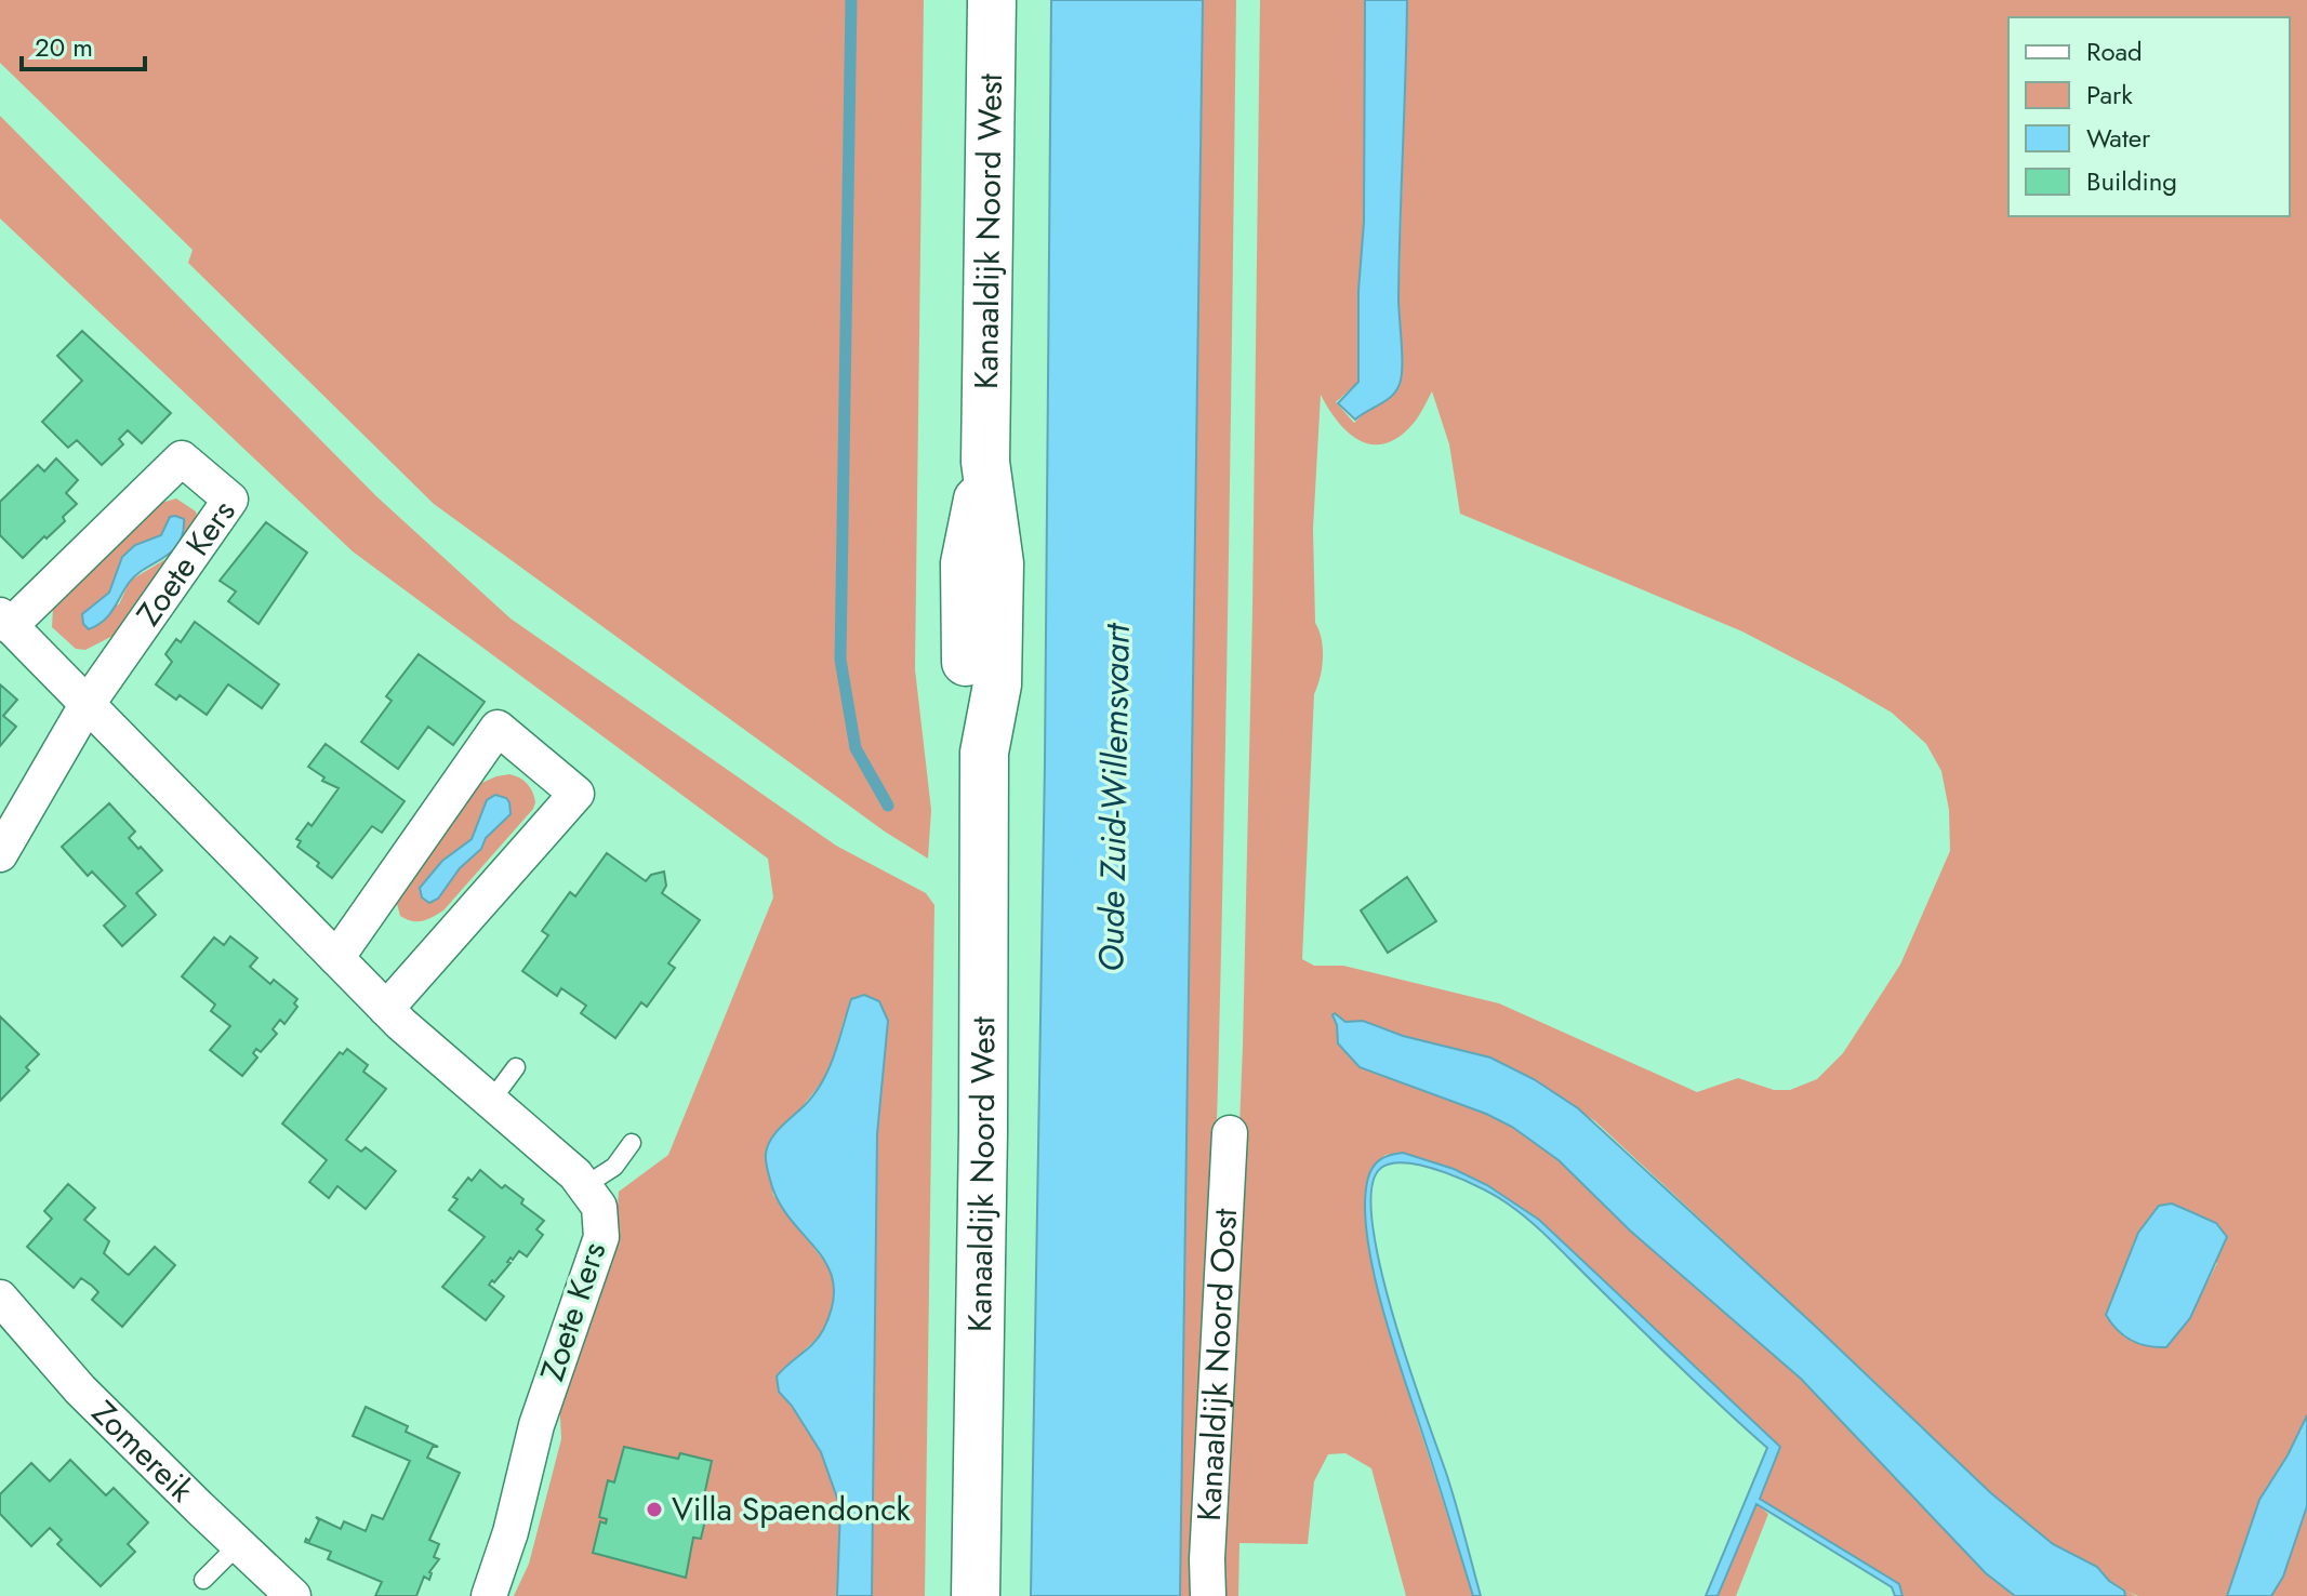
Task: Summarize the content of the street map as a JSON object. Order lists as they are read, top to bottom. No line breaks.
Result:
{"streets":{"main road":["Kanaaldijk Noord West"],"street":["Zoete Kers","Kanaaldijk Noord Oost","Zomereik"]},"water":["Oude Zuid-Willemsvaart"],"places":["Villa Spaendonck"],"legend":["Road","Park","Water","Building"],"scale_bar":"20 m"}
